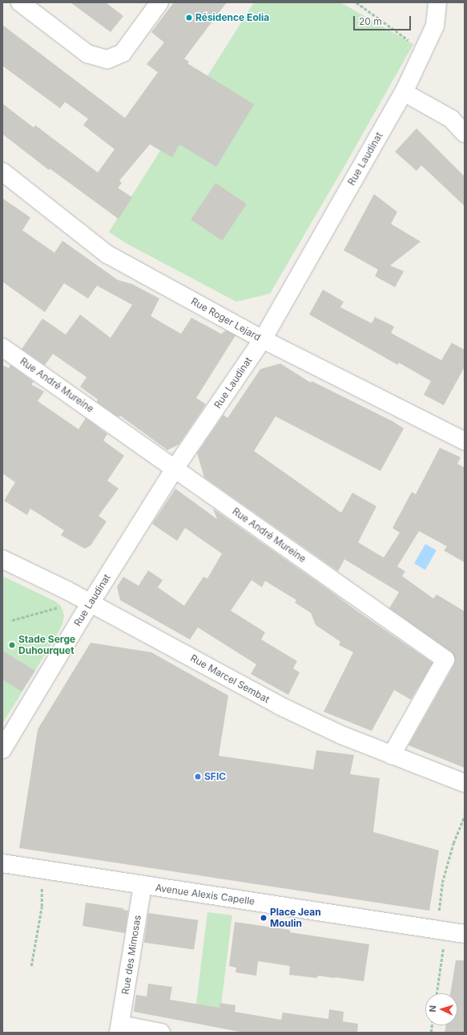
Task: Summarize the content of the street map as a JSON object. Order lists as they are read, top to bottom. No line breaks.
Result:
{"streets":{"street":["Rue Laudinat","Rue Roger Lejard","Rue André Mureine","Rue Marcel Sembat","Avenue Alexis Capelle","Rue des Mimosas"]},"crossings":[["Rue Laudinat","Rue Roger Lejard"],["Rue Laudinat","Rue André Mureine"],["Rue Laudinat","Rue Marcel Sembat"],["Rue André Mureine","Rue Marcel Sembat"],["Avenue Alexis Capelle","Rue des Mimosas"]],"places":["Résidence Eolia","Stade Serge Duhourquet","SFIC","Place Jean Moulin"],"scale_bar":"20 m","north":"left"}
